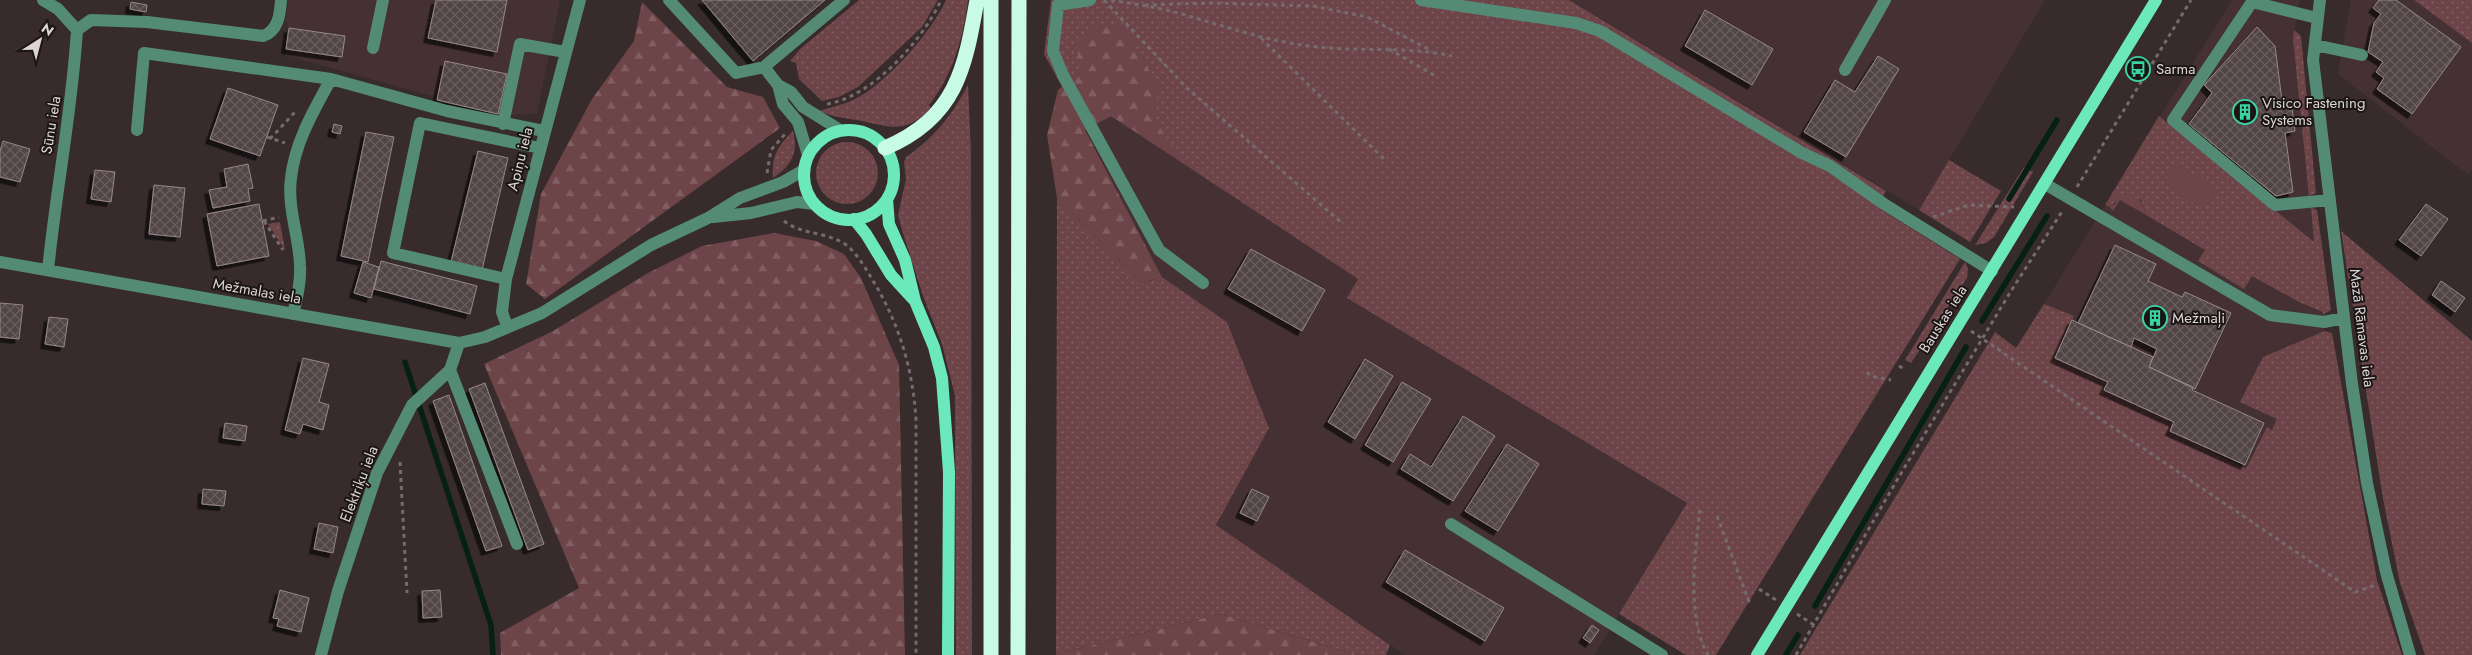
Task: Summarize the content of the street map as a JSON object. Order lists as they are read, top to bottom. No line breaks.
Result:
{"streets":{"main road":["Bauskas iela"],"street":["Sūnu iela","Apiņu iela","Mežmalas iela","Mazā Rāmavas iela","Elektriķu iela"]},"crossings":[["Sūnu iela","Mežmalas iela"],["Apiņu iela","Mežmalas iela"],["Mežmalas iela","Elektriķu iela"]],"places":{"bus stop":["Sarma"],"building":["Visico Fastening Systems","Mežmaļi"]},"north":"top right"}
